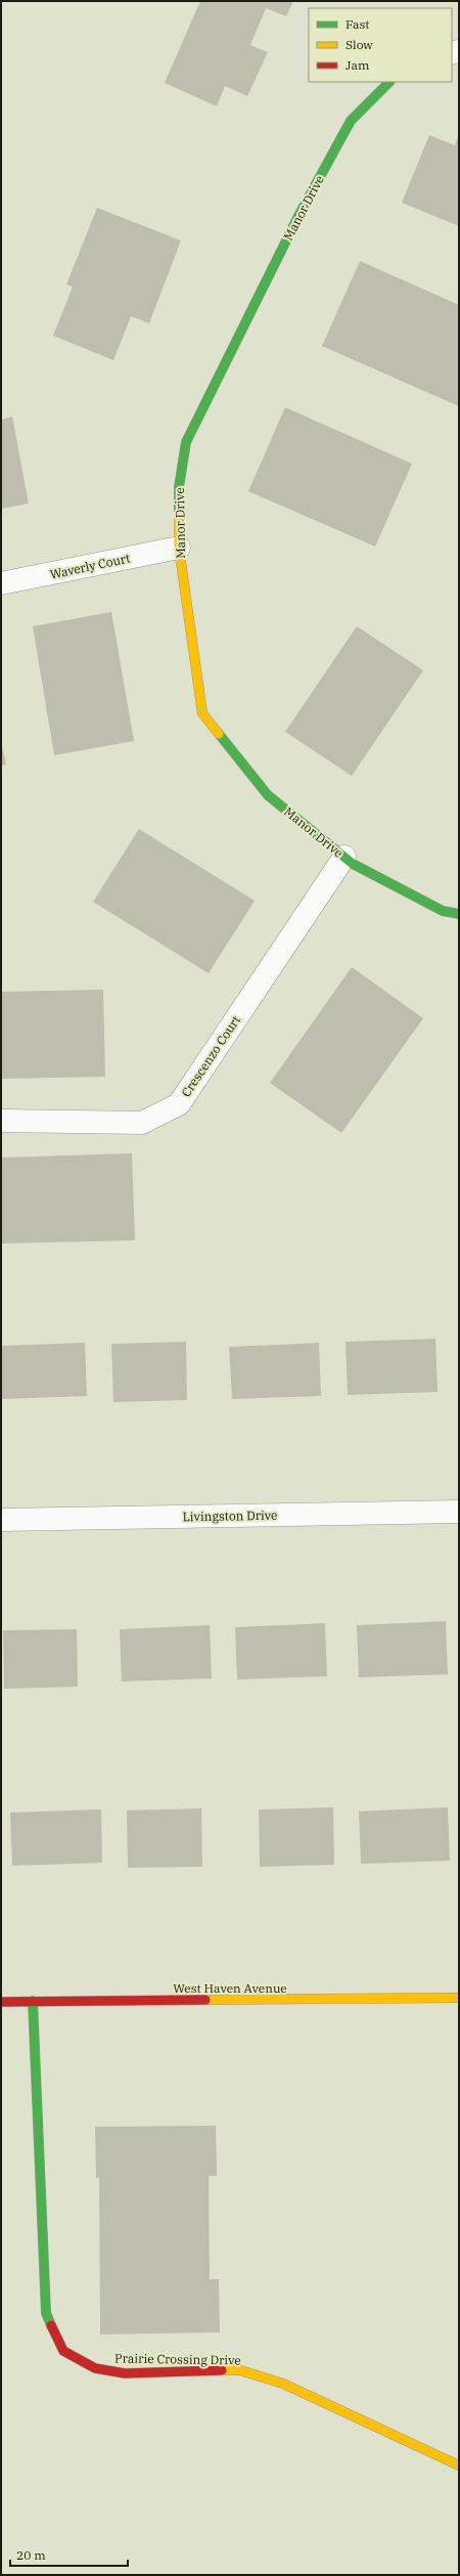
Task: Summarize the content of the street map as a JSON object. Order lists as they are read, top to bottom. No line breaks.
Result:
{"streets":{"street":["Manor Drive","Waverly Court","Crescenzo Court","Livingston Drive","West Haven Avenue","Prairie Crossing Drive"]},"crossings":[["Manor Drive","Waverly Court"],["Manor Drive","Crescenzo Court"],["West Haven Avenue","Prairie Crossing Drive"]],"legend":["Fast","Slow","Jam"],"scale_bar":"20 m"}
